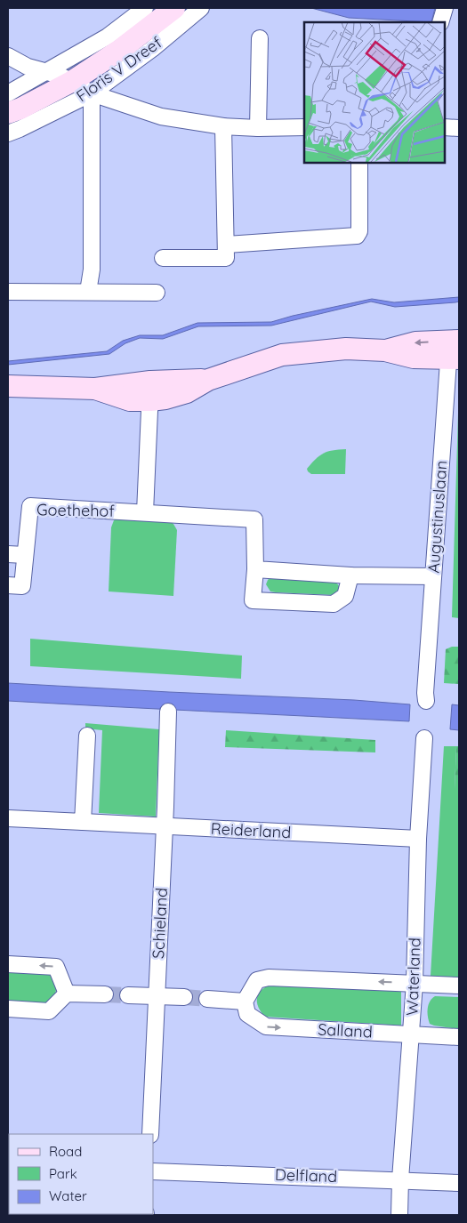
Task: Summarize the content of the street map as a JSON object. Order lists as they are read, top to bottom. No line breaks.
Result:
{"streets":{"street":["Floris V Dreef","Goethehof","Augustinuslaan","Reiderland","Schieland","Waterland","Salland","Delfland"]},"crossings":[["Reiderland","Schieland"],["Reiderland","Waterland"],["Waterland","Salland"],["Waterland","Delfland"]],"one_way":["Salland"],"legend":["Road","Park","Water"]}
